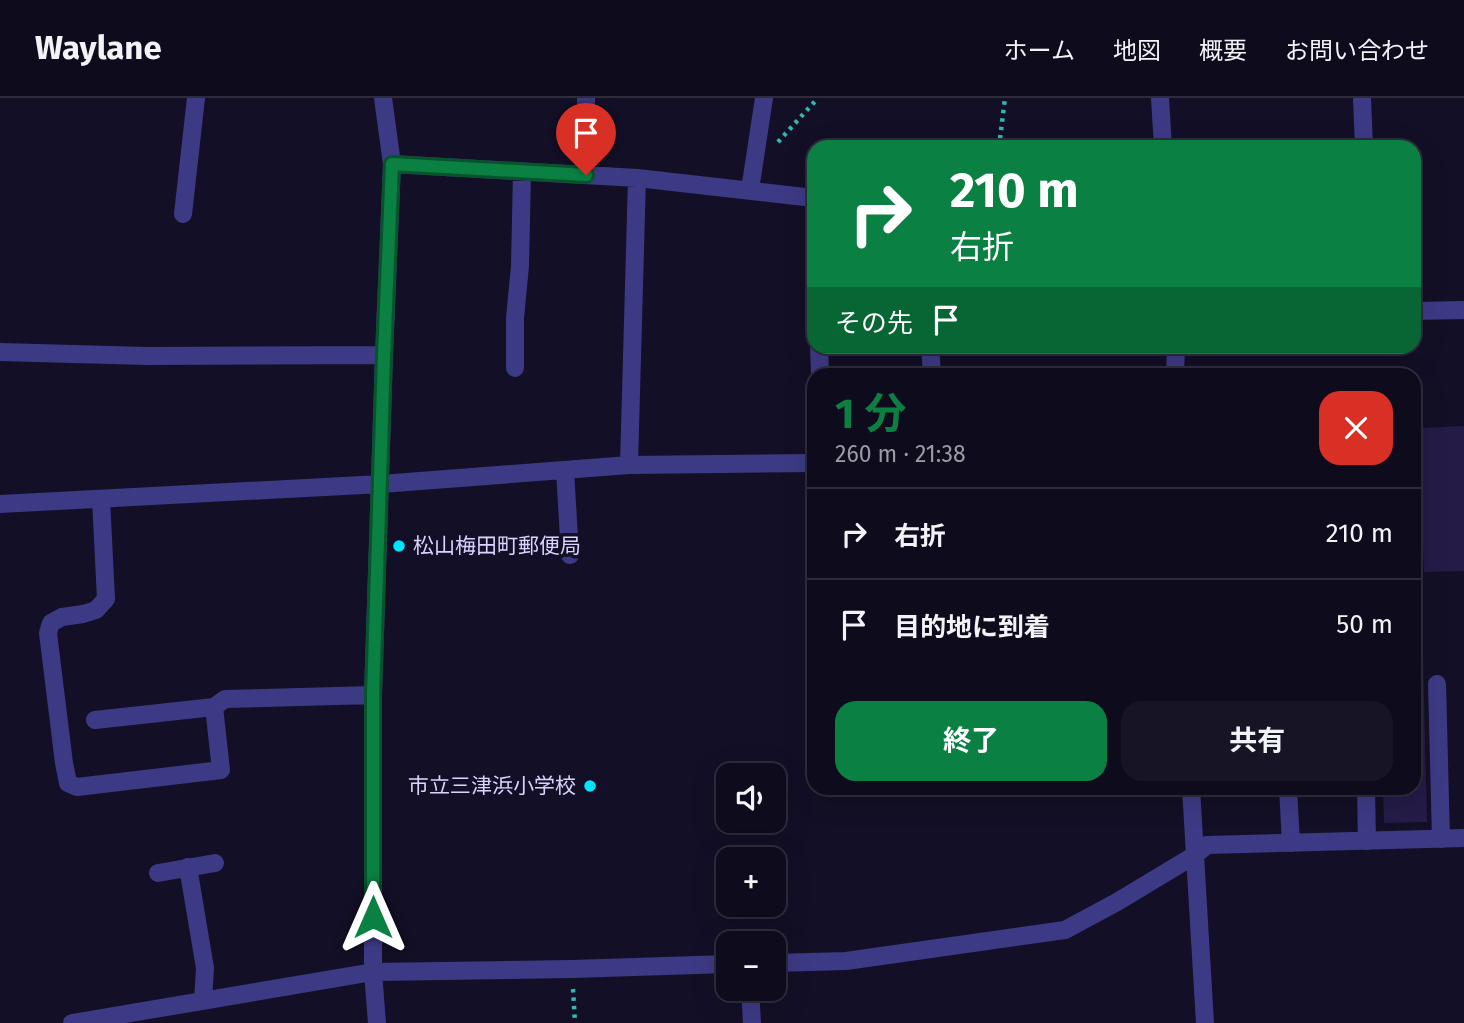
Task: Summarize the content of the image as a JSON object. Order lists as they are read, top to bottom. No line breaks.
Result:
{"places":["松山梅田町郵便局","市立三津浜小学校"],"page":{"header":"Waylane","nav":["ホーム","地図","概要","お問い合わせ"],"turn":["210 m","右折"],"then":"その先","heading":["1 分","260 m · 21:38"],"list":[{"name":"右折","value":"210 m"},{"name":"目的地に到着","value":"50 m"}],"buttons":["終了","共有"],"map_buttons":["+","−"]}}
